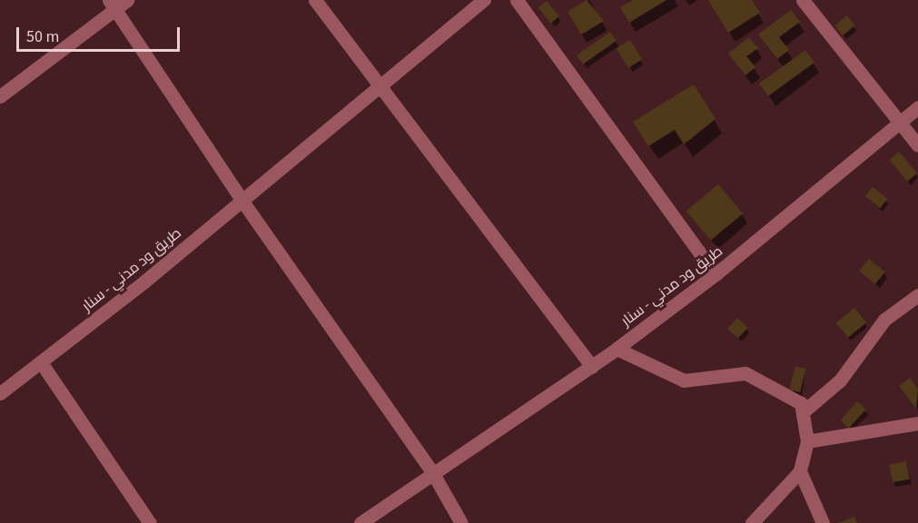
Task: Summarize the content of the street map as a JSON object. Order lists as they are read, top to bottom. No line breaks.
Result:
{"streets":{"street":["طريق ود مدني - سنار"]},"scale_bar":"50 m"}
